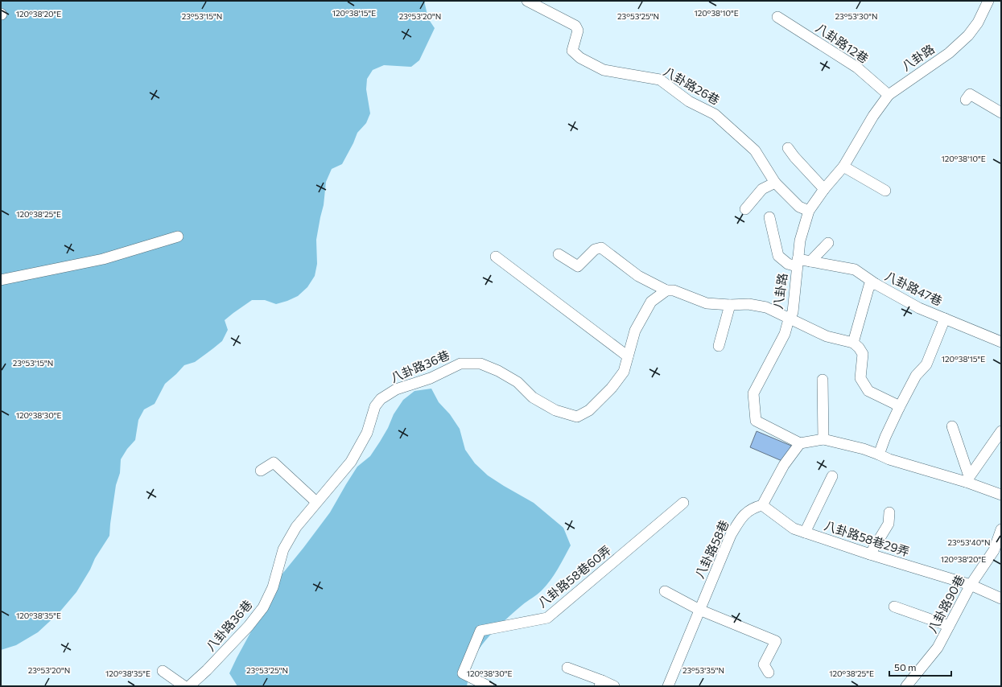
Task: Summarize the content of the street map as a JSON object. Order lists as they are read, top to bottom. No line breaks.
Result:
{"streets":{"street":["八卦路12巷","八卦路","八卦路26巷","八卦路47巷","八卦路36巷","八卦路58巷29弄","八卦路58巷","八卦路58巷60弄","八卦路90巷"]},"crossings":[["八卦路12巷","八卦路"],["八卦路","八卦路26巷"],["八卦路","八卦路47巷"],["八卦路58巷29弄","八卦路58巷"],["八卦路58巷29弄","八卦路90巷"]],"scale_bar":"50 m","coordinates":["120°38'15\"E","120°38'10\"E","120°38'20\"E","23°53'15\"N","23°53'20\"N","23°53'25\"N","23°53'30\"N","120°38'25\"E","120°38'30\"E","23°53'40\"N","120°38'35\"E","23°53'35\"N"]}
